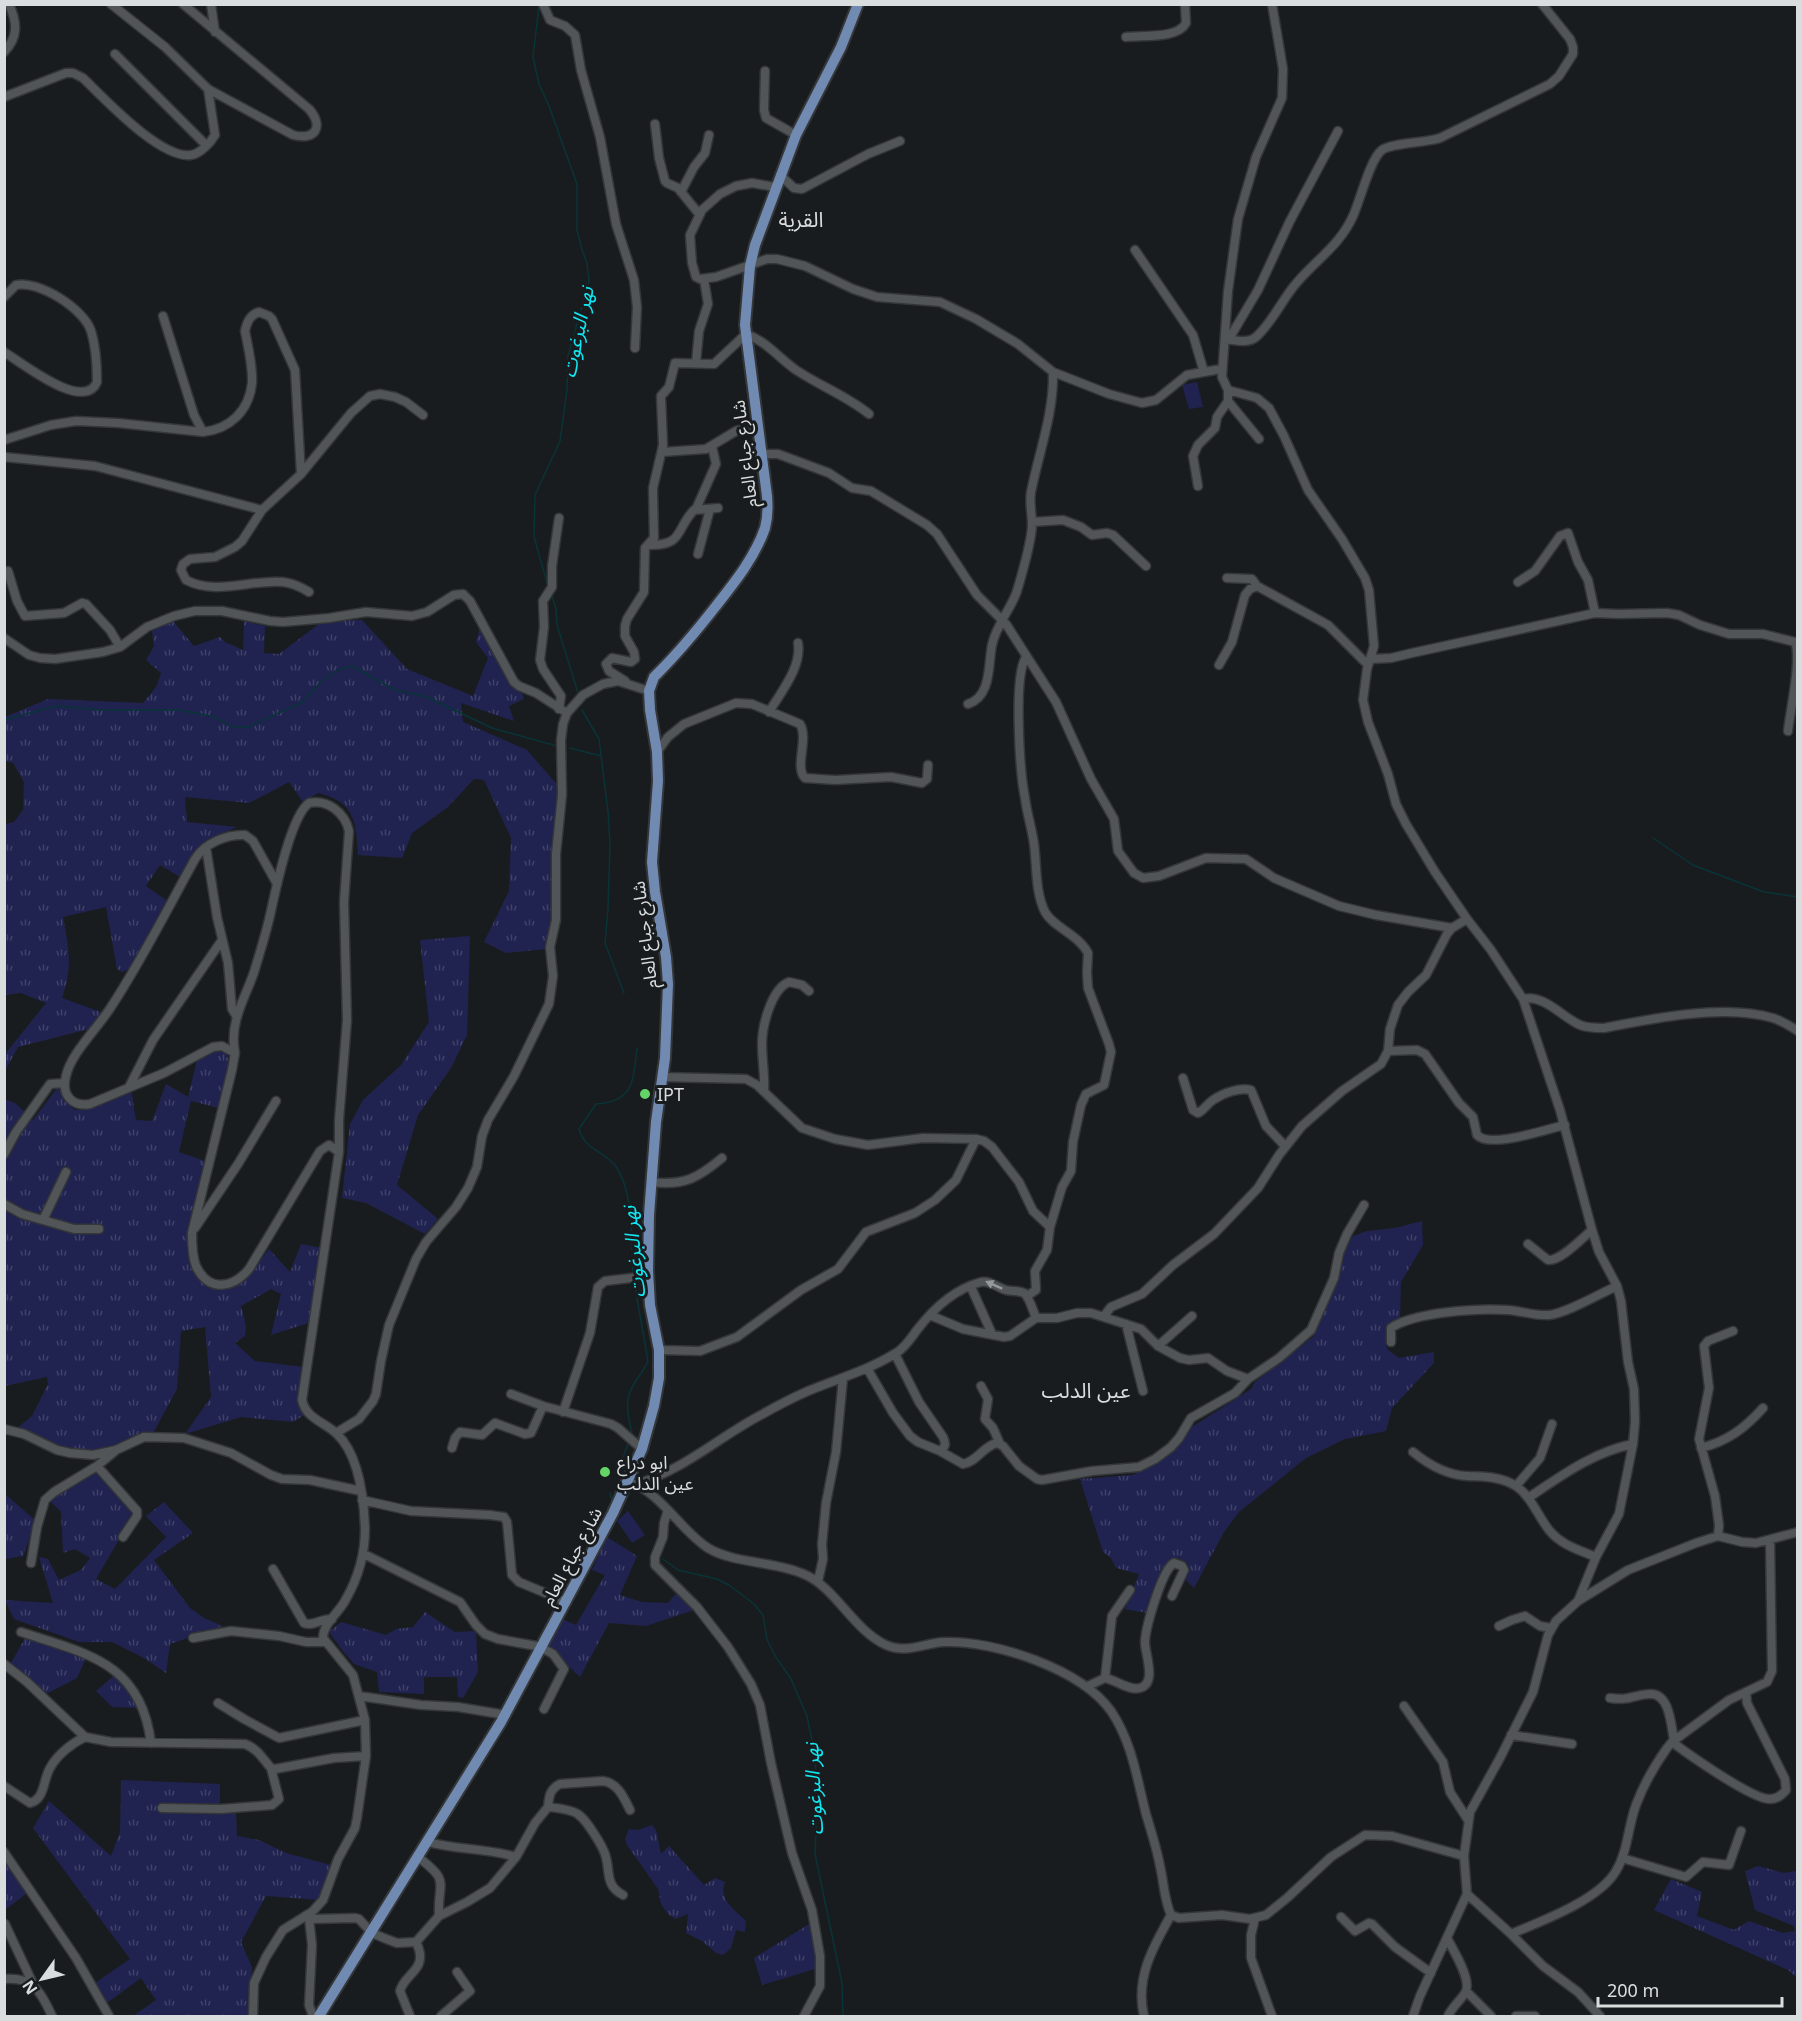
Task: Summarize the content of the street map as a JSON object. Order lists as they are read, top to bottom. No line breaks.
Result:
{"streets":{"main road":["شارع جباع العام"]},"districts":["القرية","عين الدلب"],"water":["نهر البرغوت"],"places":["IPT","ابو دراع عين الدلب"],"scale_bar":"200 m","north":"bottom left"}
